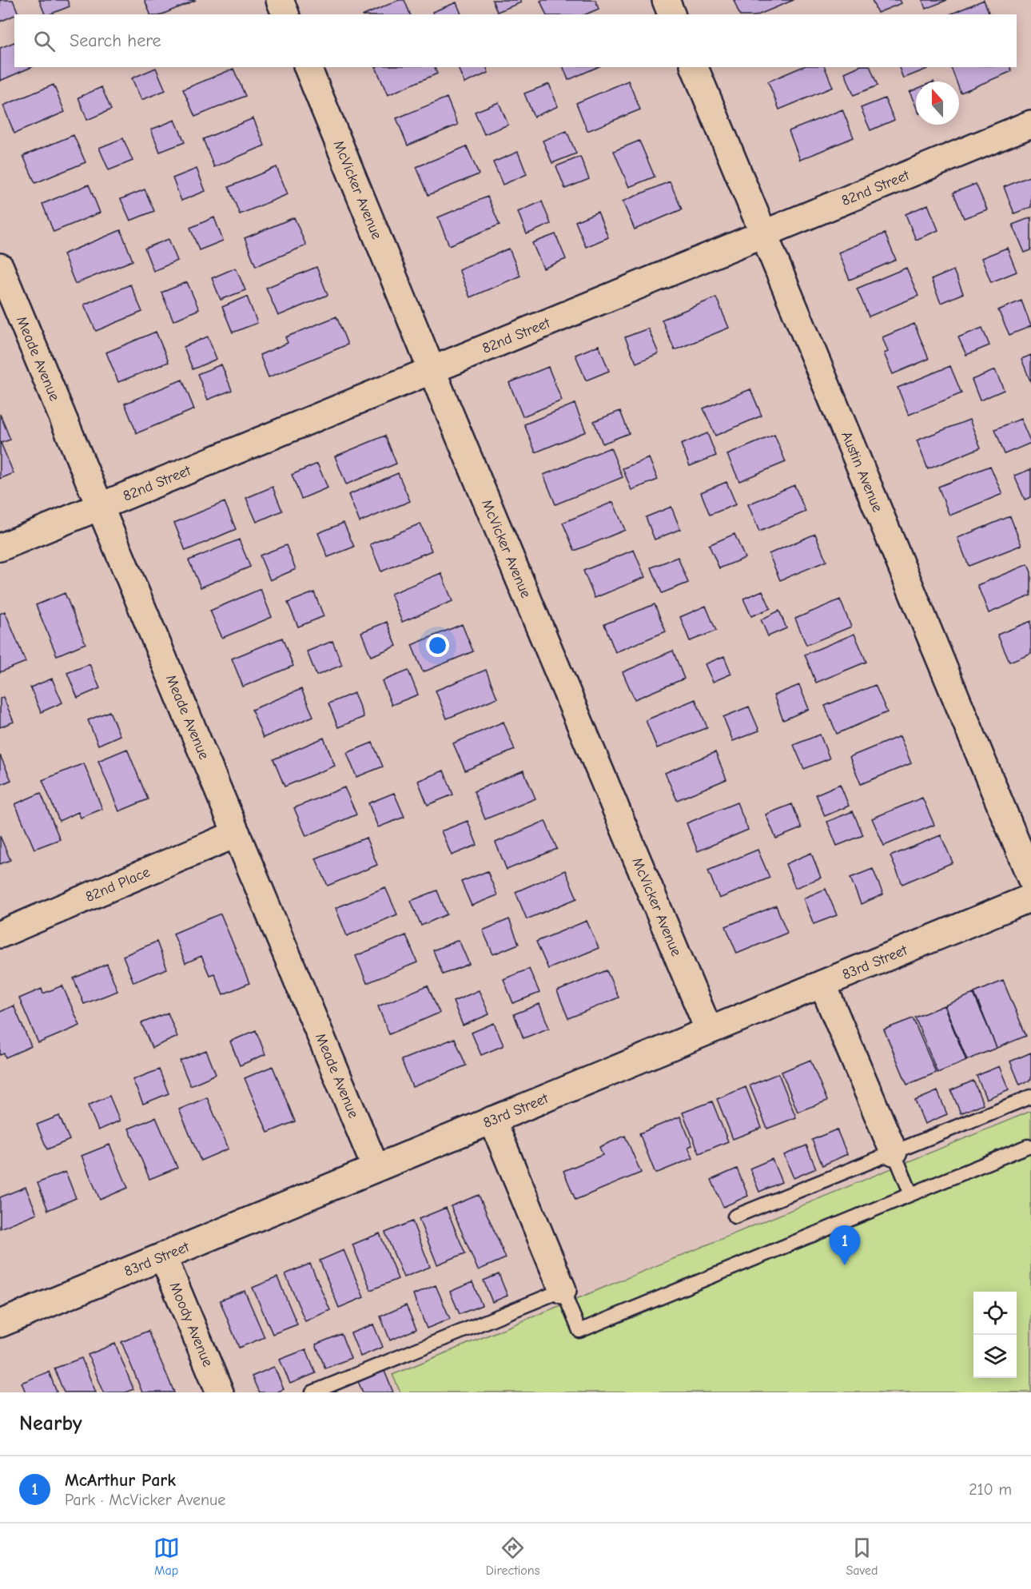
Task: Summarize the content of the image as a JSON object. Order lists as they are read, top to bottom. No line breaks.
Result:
{"streets":{"street":["82nd Street","McVicker Avenue","Meade Avenue","Austin Avenue","82nd Place","83rd Street","Moody Avenue"]},"crossings":[["82nd Street","McVicker Avenue"],["82nd Street","Meade Avenue"],["82nd Street","Austin Avenue"],["McVicker Avenue","83rd Street"],["Meade Avenue","82nd Place"],["Meade Avenue","83rd Street"],["83rd Street","Moody Avenue"]],"north":"top","page":{"search":"Search here","pins":"1","heading":"Nearby","list":[{"mark":"1","name":"McArthur Park","note":"Park · McVicker Avenue","value":"210 m"}],"nav":["Map","Directions","Saved"]}}
